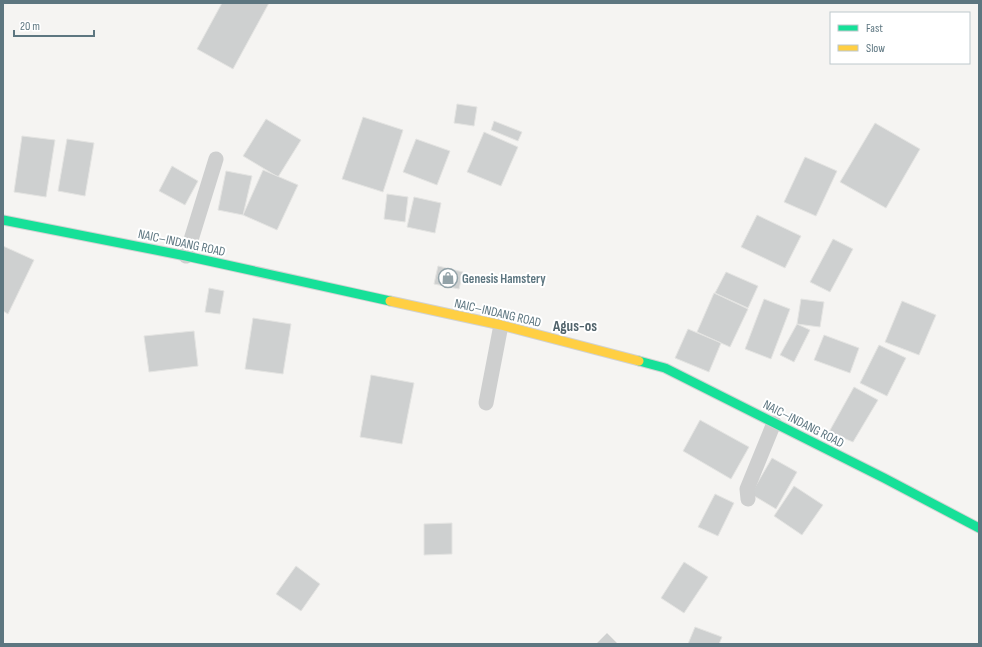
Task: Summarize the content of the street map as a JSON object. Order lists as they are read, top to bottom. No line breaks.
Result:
{"streets":{"main road":["NAIC–INDANG ROAD"]},"districts":["Agus-os"],"places":{"shop":["Genesis Hamstery"]},"legend":["Fast","Slow"],"scale_bar":"20 m"}
